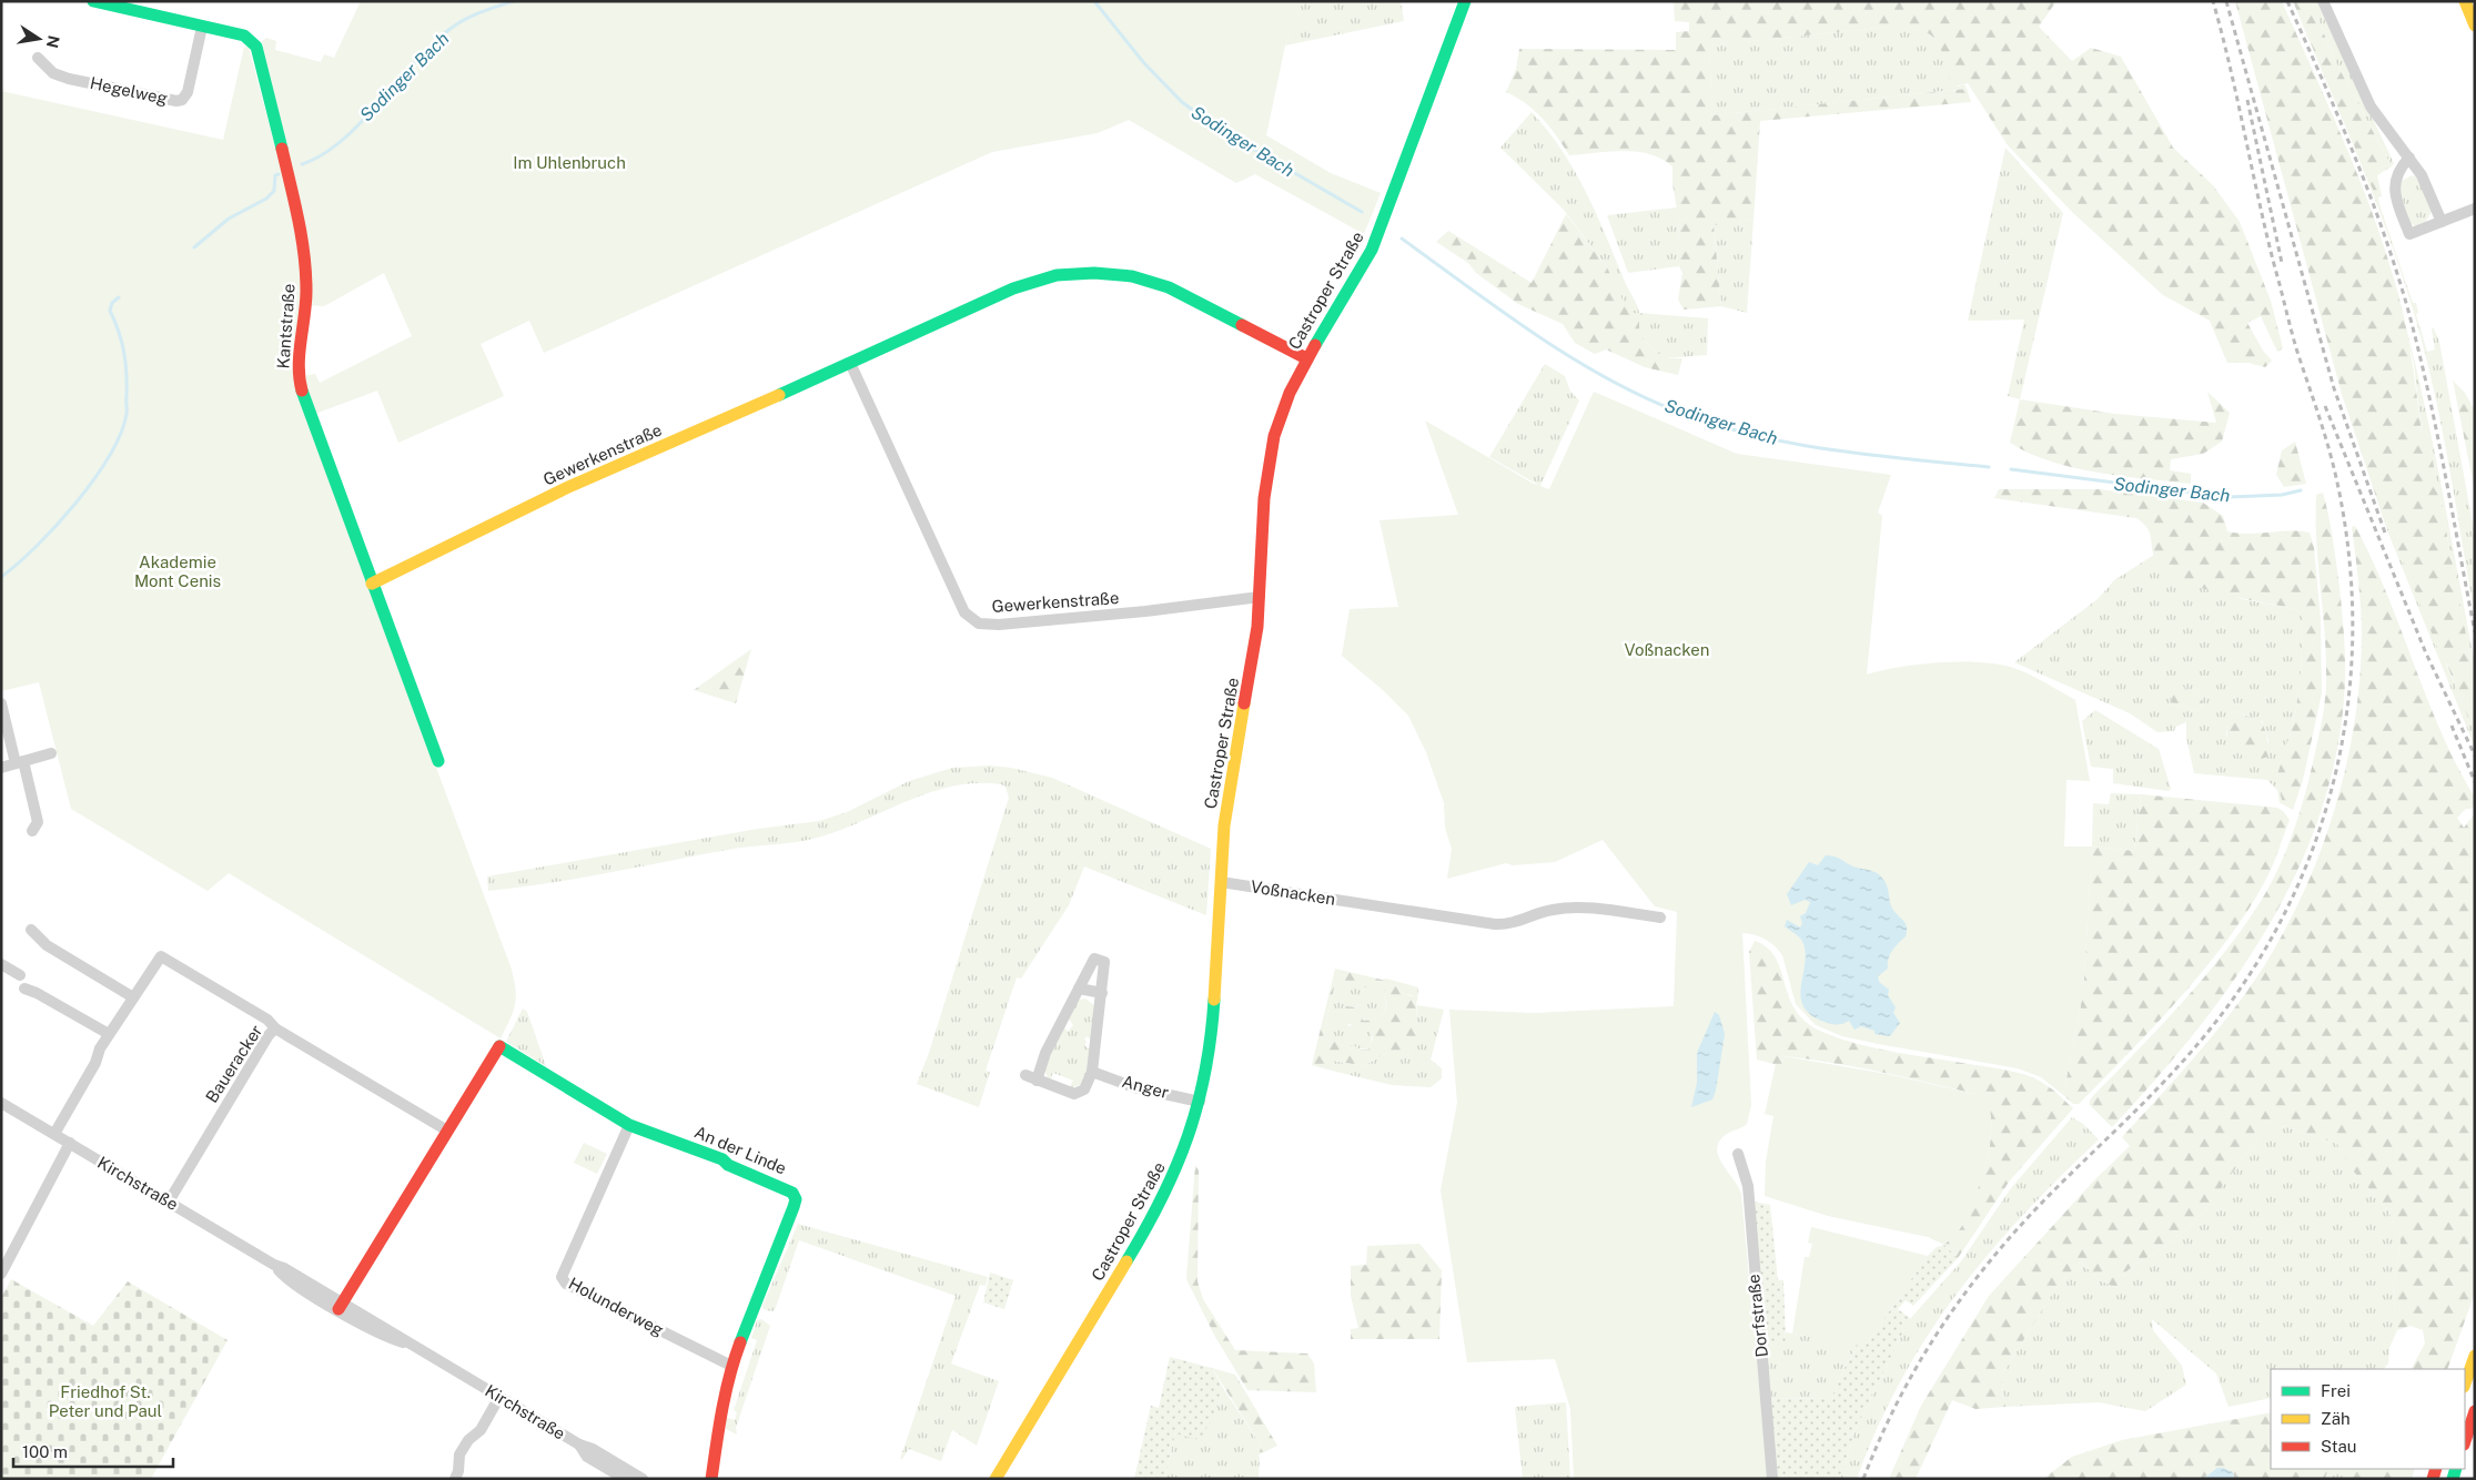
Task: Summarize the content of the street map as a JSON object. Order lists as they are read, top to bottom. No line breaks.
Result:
{"streets":{"main road":["Castroper Straße","Kantstraße","Gewerkenstraße","An der Linde"],"street":["Hegelweg","Voßnacken","Baueracker","Anger","Kirchstraße","Holunderweg","Dorfstraße"]},"crossings":[["Hegelweg","Kantstraße"],["Castroper Straße","Gewerkenstraße"],["Castroper Straße","Voßnacken"],["Castroper Straße","Anger"],["Kantstraße","Gewerkenstraße"],["Baueracker","An der Linde"],["Baueracker","Kirchstraße"],["An der Linde","Holunderweg"]],"water":["Sodinger Bach"],"parks":["Im Uhlenbruch","Akademie Mont Cenis","Voßnacken","Friedhof St. Peter und Paul"],"legend":["Frei","Zäh","Stau"],"scale_bar":"100 m","north":"right"}
